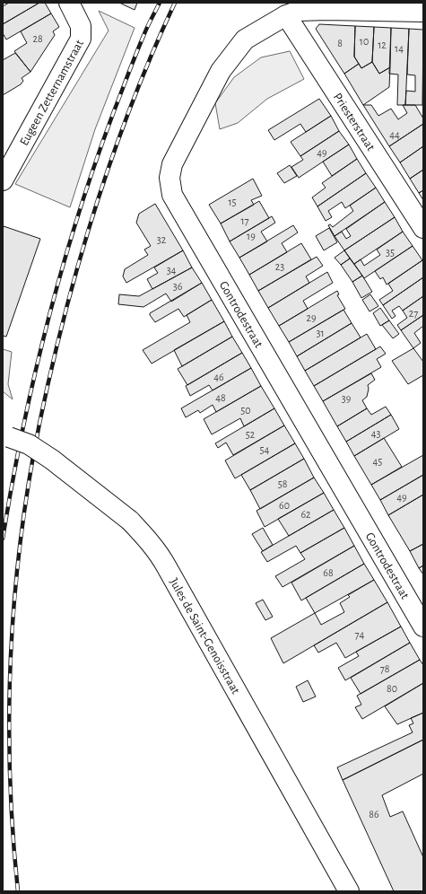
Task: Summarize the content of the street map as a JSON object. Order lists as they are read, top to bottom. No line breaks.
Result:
{"streets":{"street":["Eugeen Zetternamstraat","Priesterstraat","Gontrodestraat","Jules de Saint-Genoisstraat"]},"crossings":[["Priesterstraat","Gontrodestraat"]],"house_numbers":["28","10","8","12","14","44","49","15","17","19","32","35","23","34","36","27","29","31","46","48","39","50","43","52","54","45","58","49","60","62","68","74","78","80","86"]}
